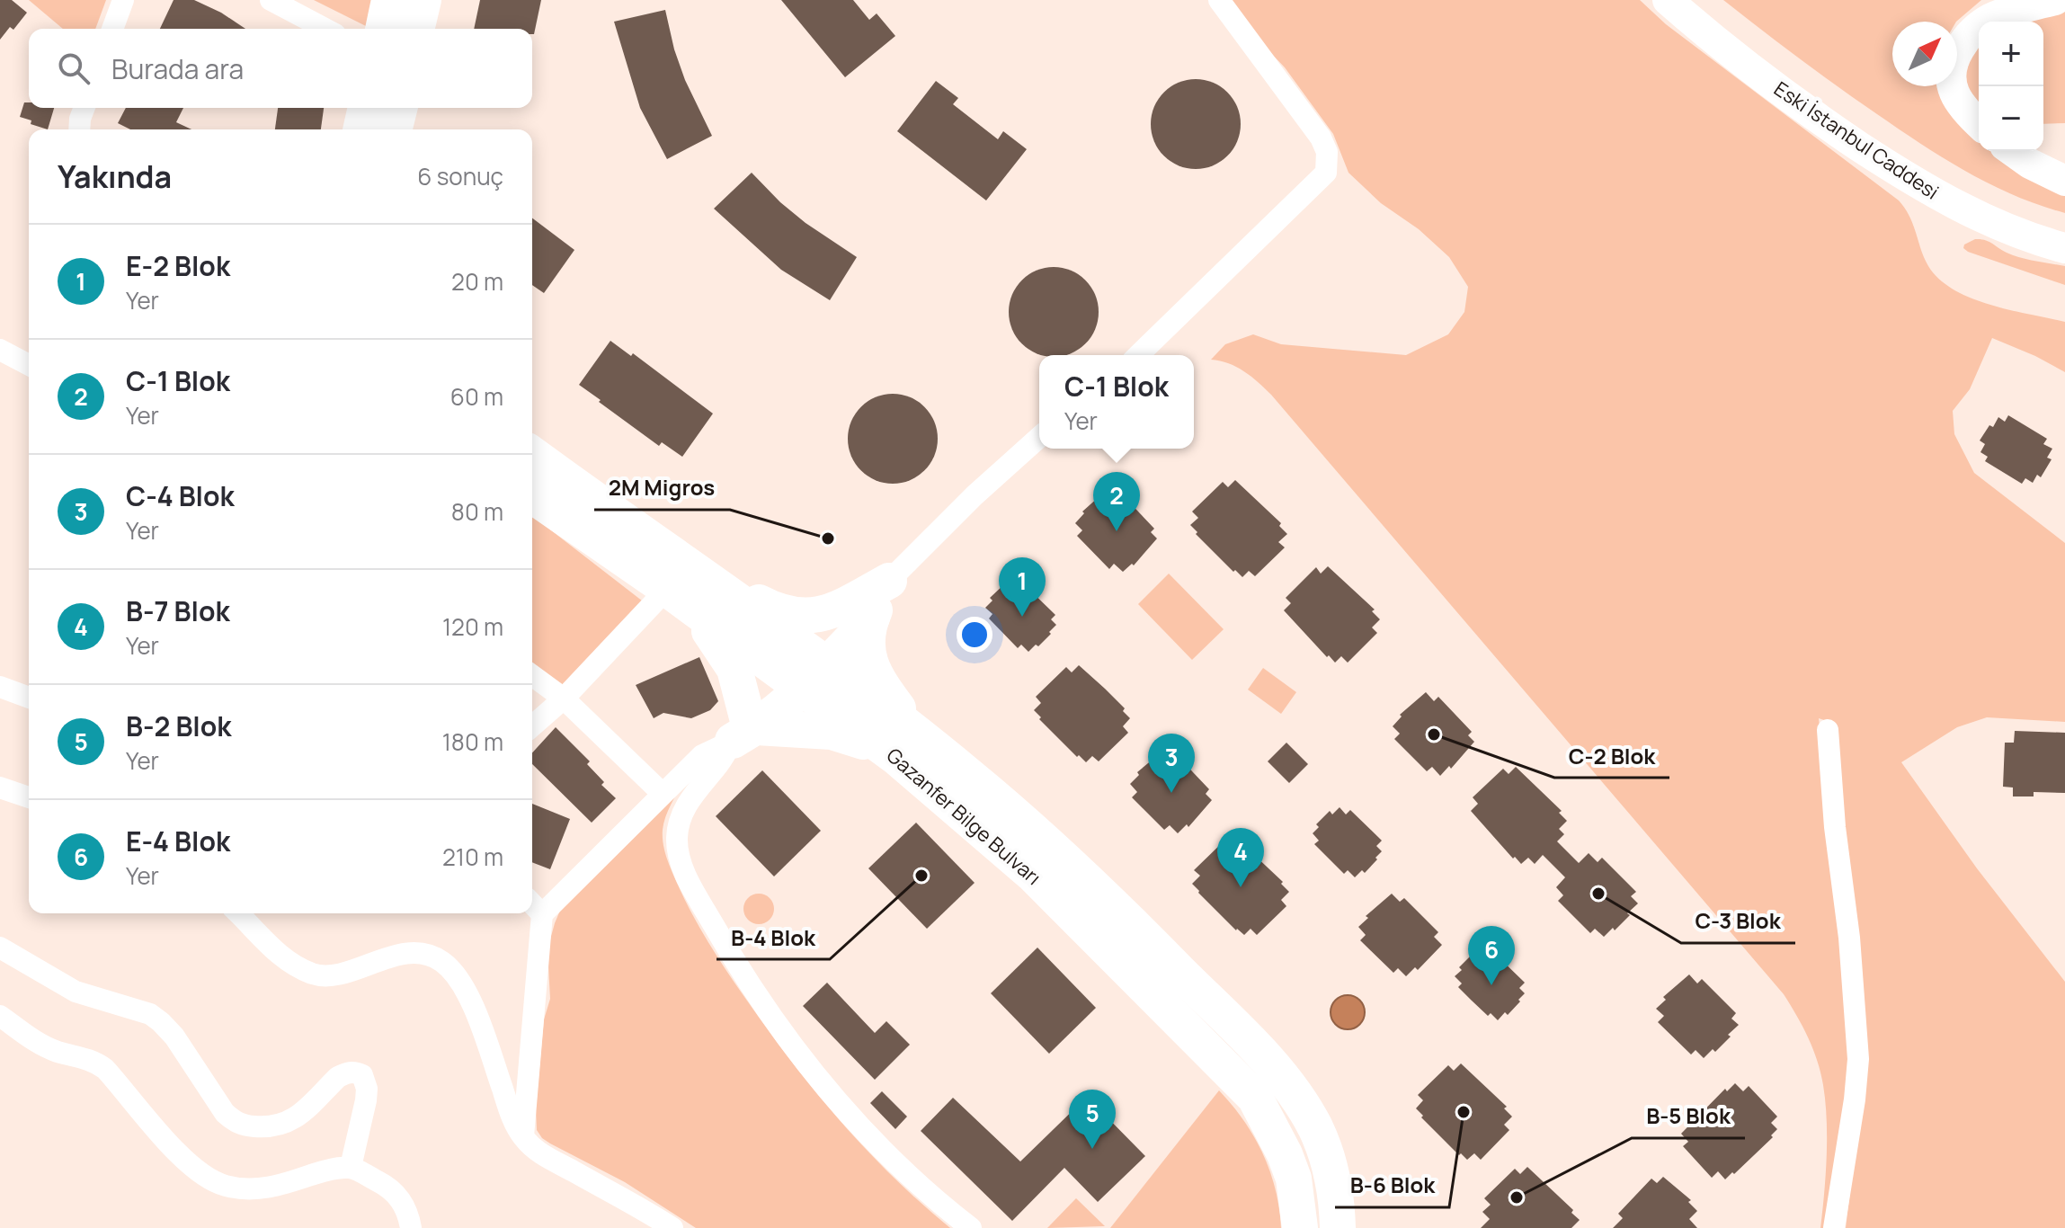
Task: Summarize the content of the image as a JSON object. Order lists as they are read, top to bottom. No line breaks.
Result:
{"streets":{"main road":["Eski İstanbul Caddesi","Gazanfer Bilge Bulvarı"]},"places":["2M Migros","C-2 Blok","B-4 Blok","C-3 Blok","B-6 Blok","B-5 Blok"],"north":"top right","page":{"map_buttons":["+","−"],"search":"Burada ara","heading":["Yakında","6 sonuç"],"list":[{"mark":"1","name":"E-2 Blok","note":"Yer","value":"20 m"},{"mark":"2","name":"C-1 Blok","note":"Yer","value":"60 m"},{"mark":"3","name":"C-4 Blok","note":"Yer","value":"80 m"},{"mark":"4","name":"B-7 Blok","note":"Yer","value":"120 m"},{"mark":"5","name":"B-2 Blok","note":"Yer","value":"180 m"},{"mark":"6","name":"E-4 Blok","note":"Yer","value":"210 m"}],"popup":["C-1 Blok","Yer"],"pins":["2","1","3","4","6","5"]}}
